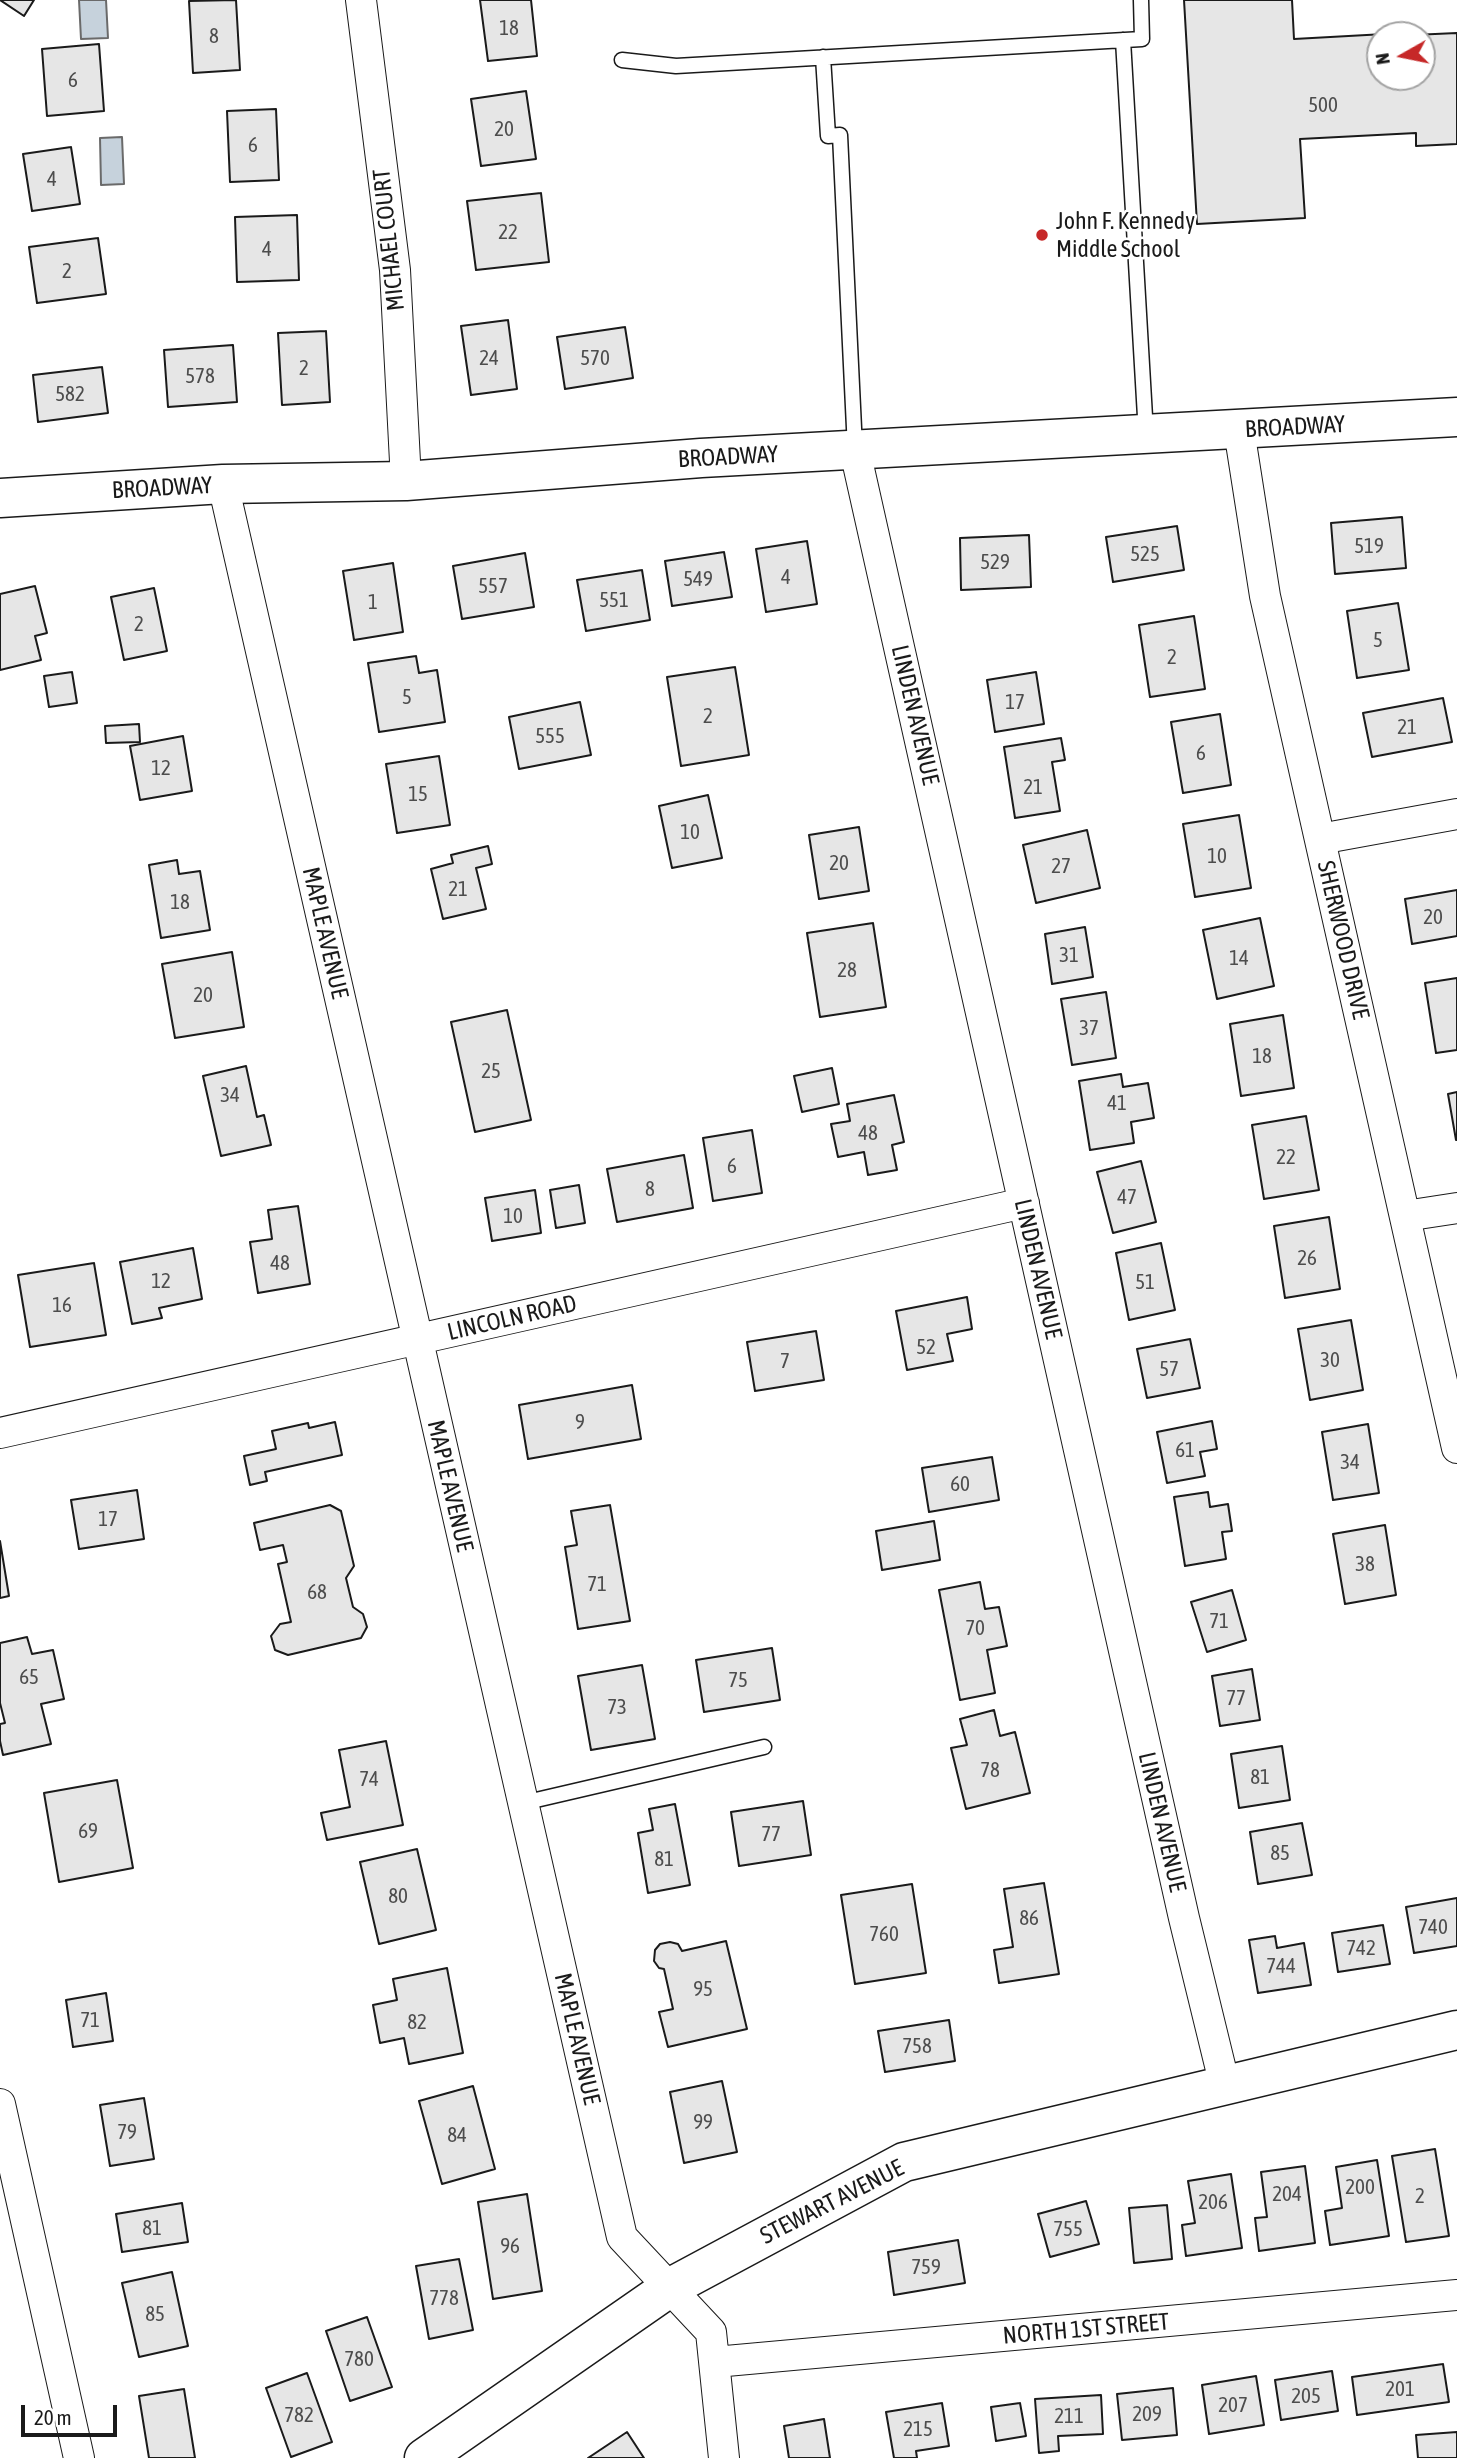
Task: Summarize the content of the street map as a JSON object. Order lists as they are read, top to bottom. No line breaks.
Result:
{"streets":{"main road":["BROADWAY","STEWART AVENUE"],"street":["MICHAEL COURT","LINDEN AVENUE","MAPLE AVENUE","SHERWOOD DRIVE","LINCOLN ROAD","NORTH 1ST STREET"]},"crossings":[["MICHAEL COURT","BROADWAY"],["BROADWAY","LINDEN AVENUE"],["BROADWAY","MAPLE AVENUE"],["BROADWAY","SHERWOOD DRIVE"],["LINDEN AVENUE","LINCOLN ROAD"],["LINDEN AVENUE","STEWART AVENUE"],["MAPLE AVENUE","LINCOLN ROAD"],["MAPLE AVENUE","STEWART AVENUE"],["MAPLE AVENUE","NORTH 1ST STREET"]],"places":["John F. Kennedy Middle School"],"house_numbers":["18","8","6","500","20","6","4","22","4","2","24","570","2","578","582","519","525","529","4","549","557","551","1","2","5","2","5","17","2","21","555","6","12","21","15","10","10","20","27","21","18","20","31","14","28","20","37","18","25","34","41","48","22","6","8","47","10","26","48","12","51","16","52","30","7","57","9","61","34","60","17","38","71","68","71","70","65","75","77","73","78","81","74","69","77","85","81","80","86","740","760","742","744","95","71","82","758","99","79","84","200","204","2","206","81","755","96","759","778","85","780","201","205","207","209","782","211","215"],"scale_bar":"20 m","north":"left"}
